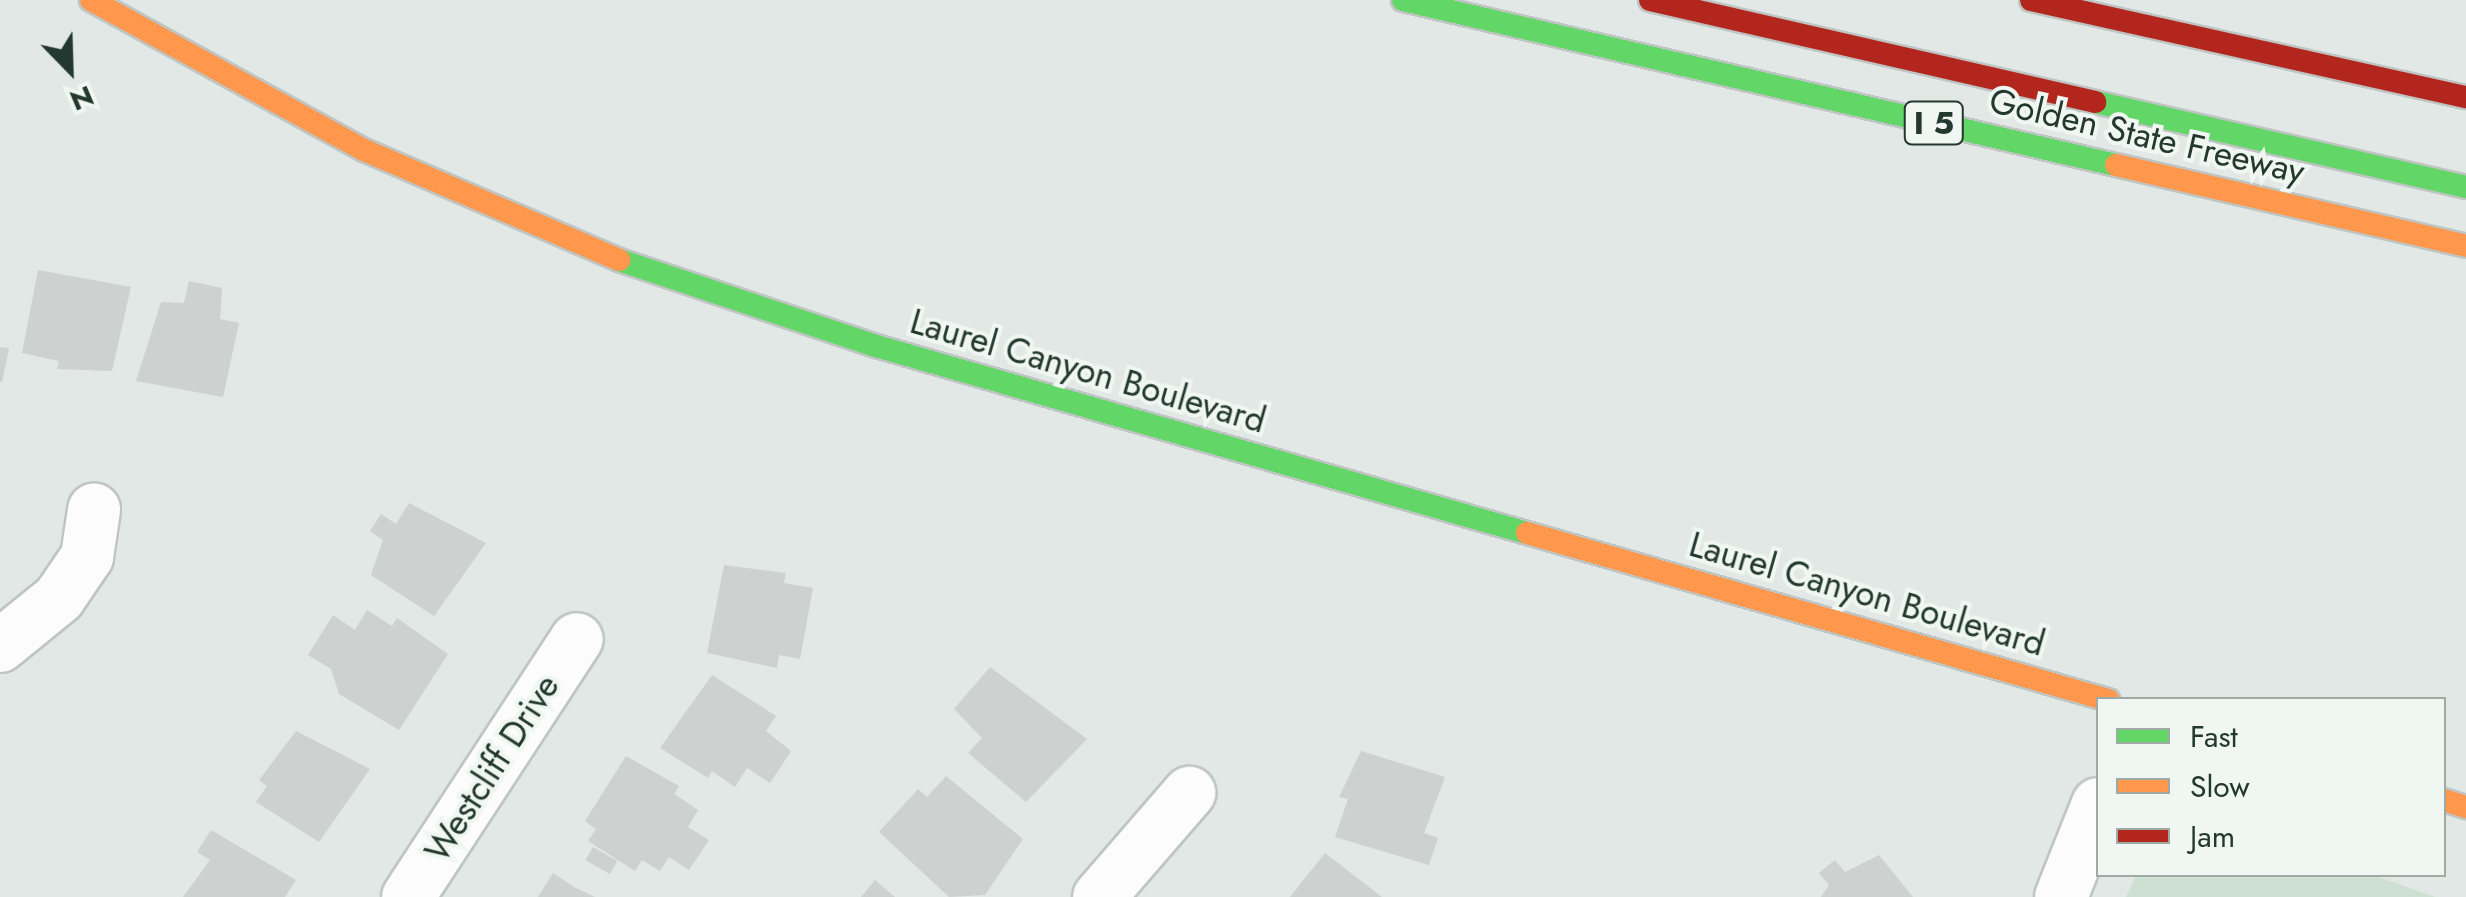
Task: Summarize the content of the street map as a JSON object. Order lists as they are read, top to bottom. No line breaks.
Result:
{"streets":{"main road":["I 5","Golden State Freeway","Laurel Canyon Boulevard"],"street":["Westcliff Drive"]},"legend":["Fast","Slow","Jam"],"north":"bottom right"}
